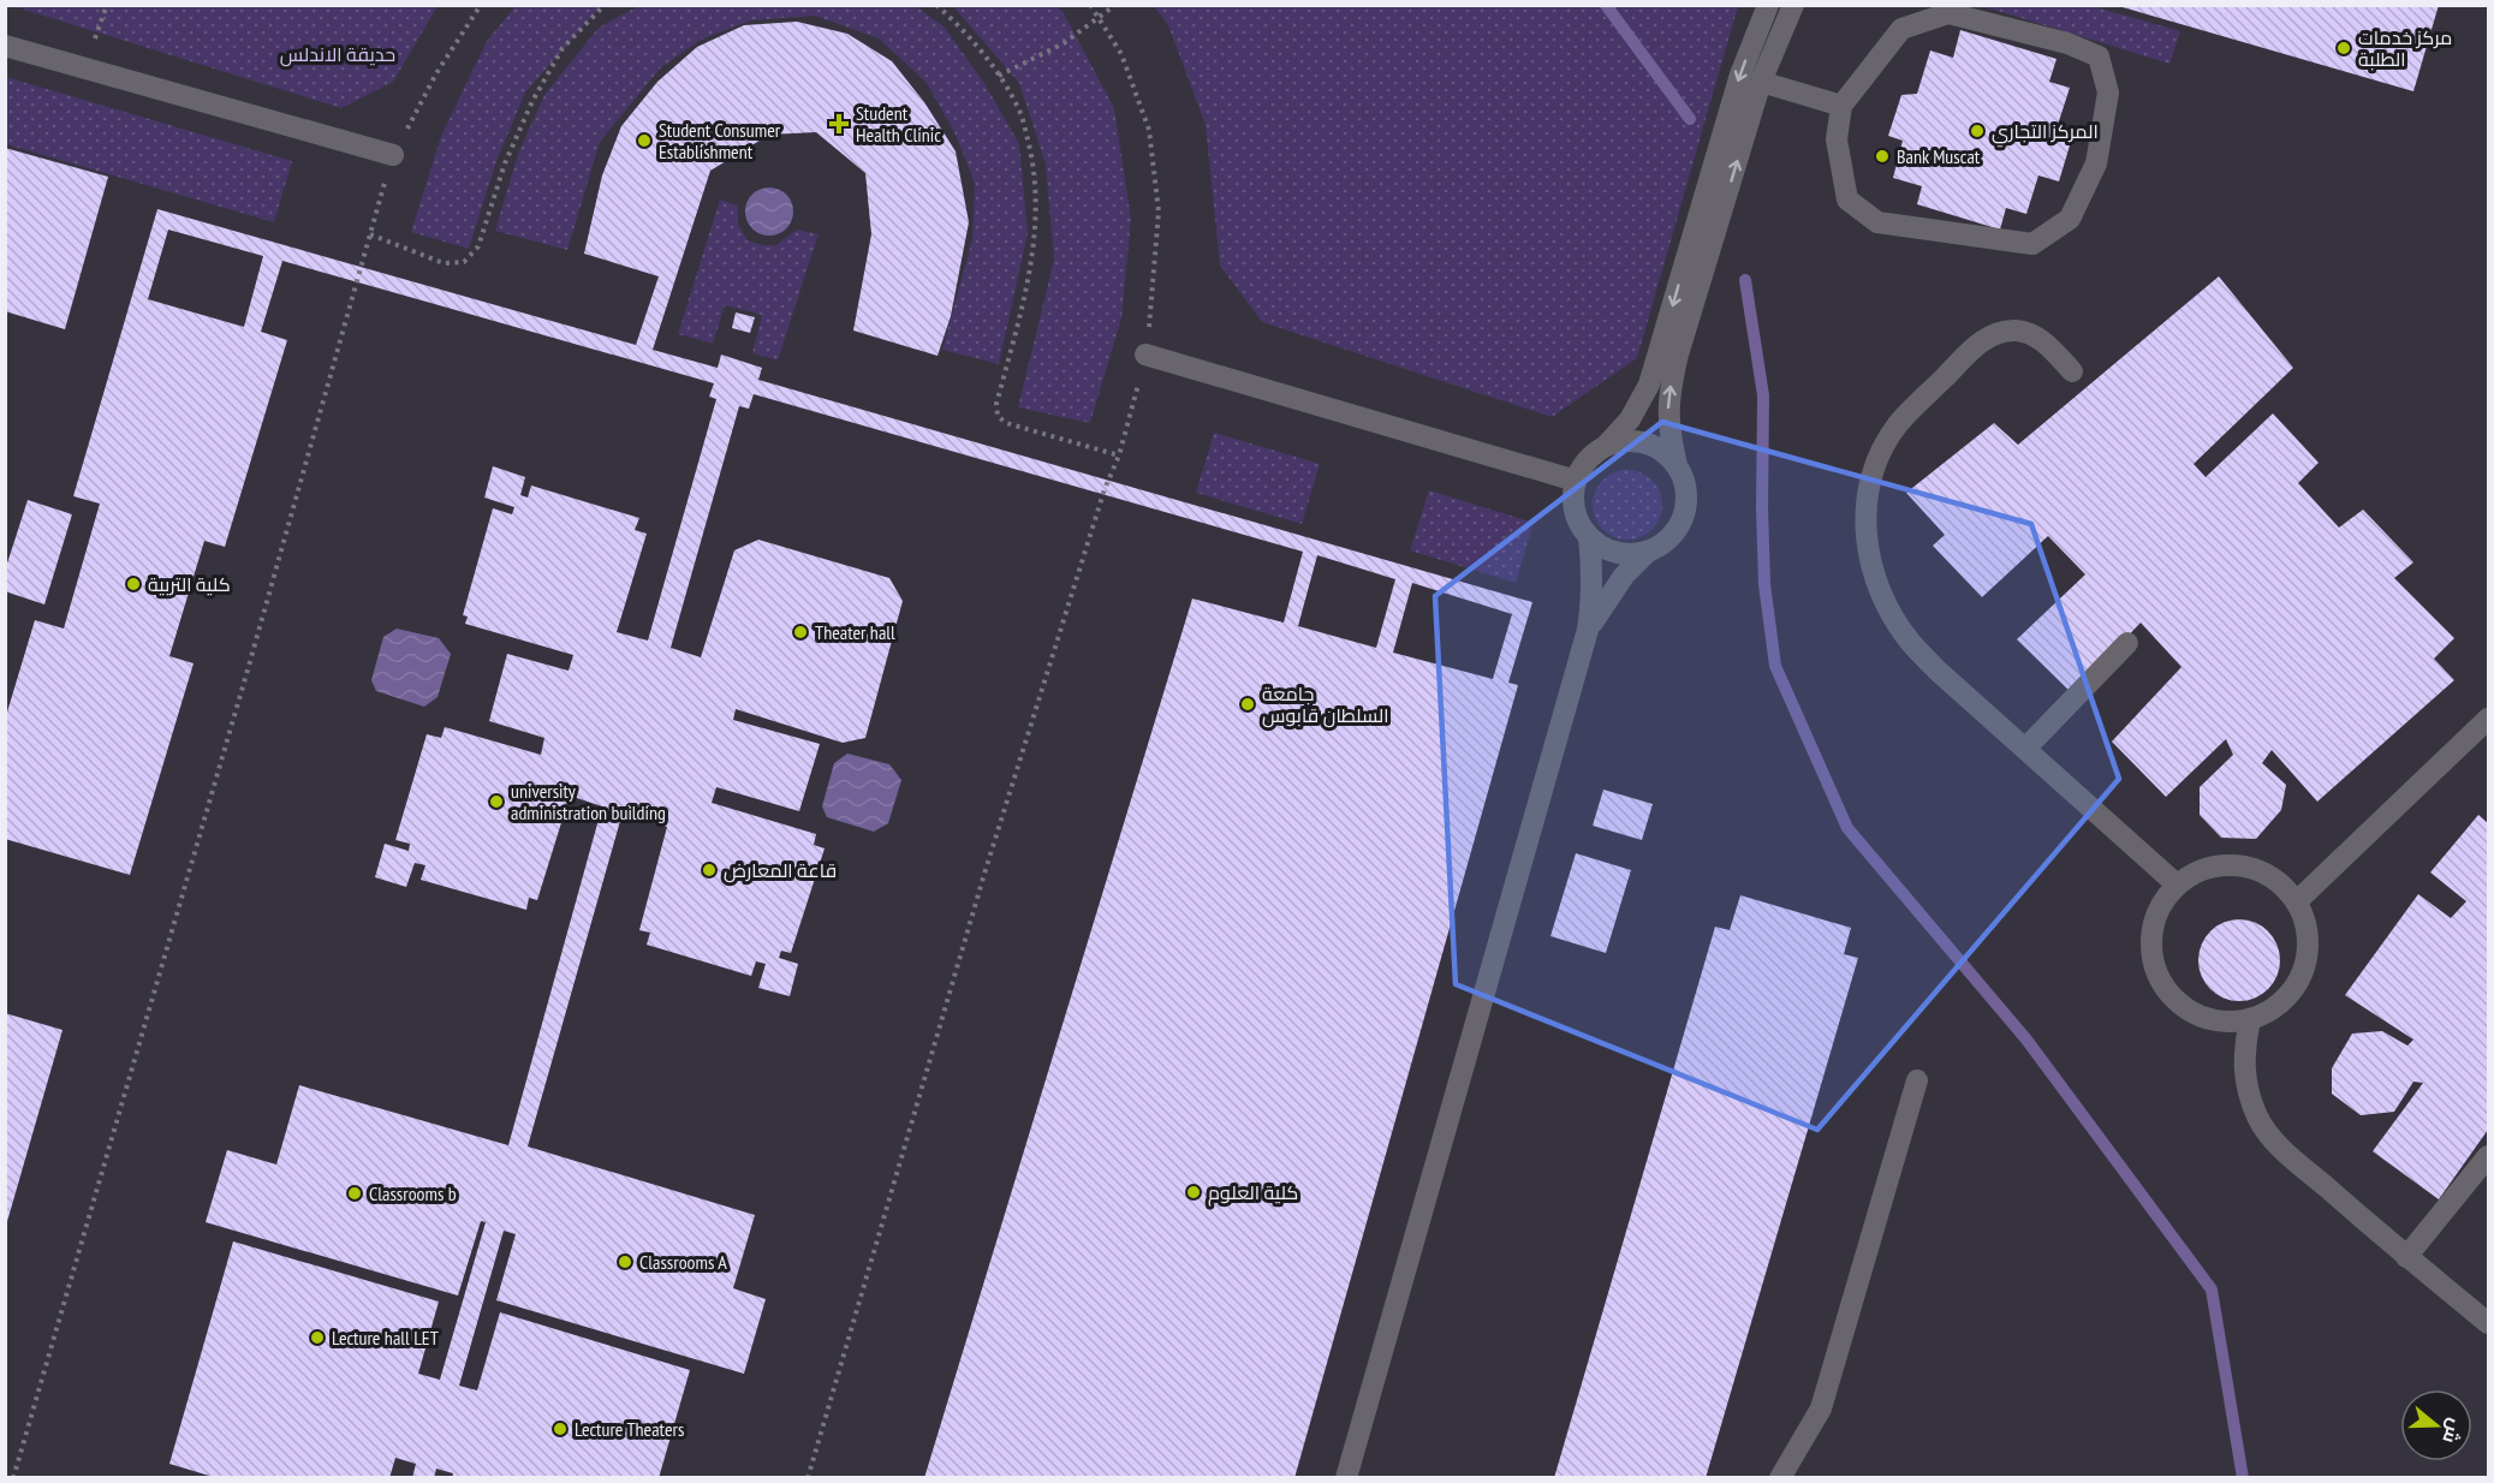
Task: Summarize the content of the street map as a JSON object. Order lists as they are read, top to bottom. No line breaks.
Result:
{"parks":["حديقة الاندلس"],"places":{"other":["مركز خدمات الطلبة","المركز التجاري","Student Consumer Establishment","Bank Muscat","كلية التربية","Theater hall","جامعة السلطان قابوس","university administration building","قاعة المعارض","كلية العلوم","Classrooms b","Classrooms A","Lecture hall LET","Lecture Theaters"],"health":["Student Health Clinic"]},"north":"right"}
